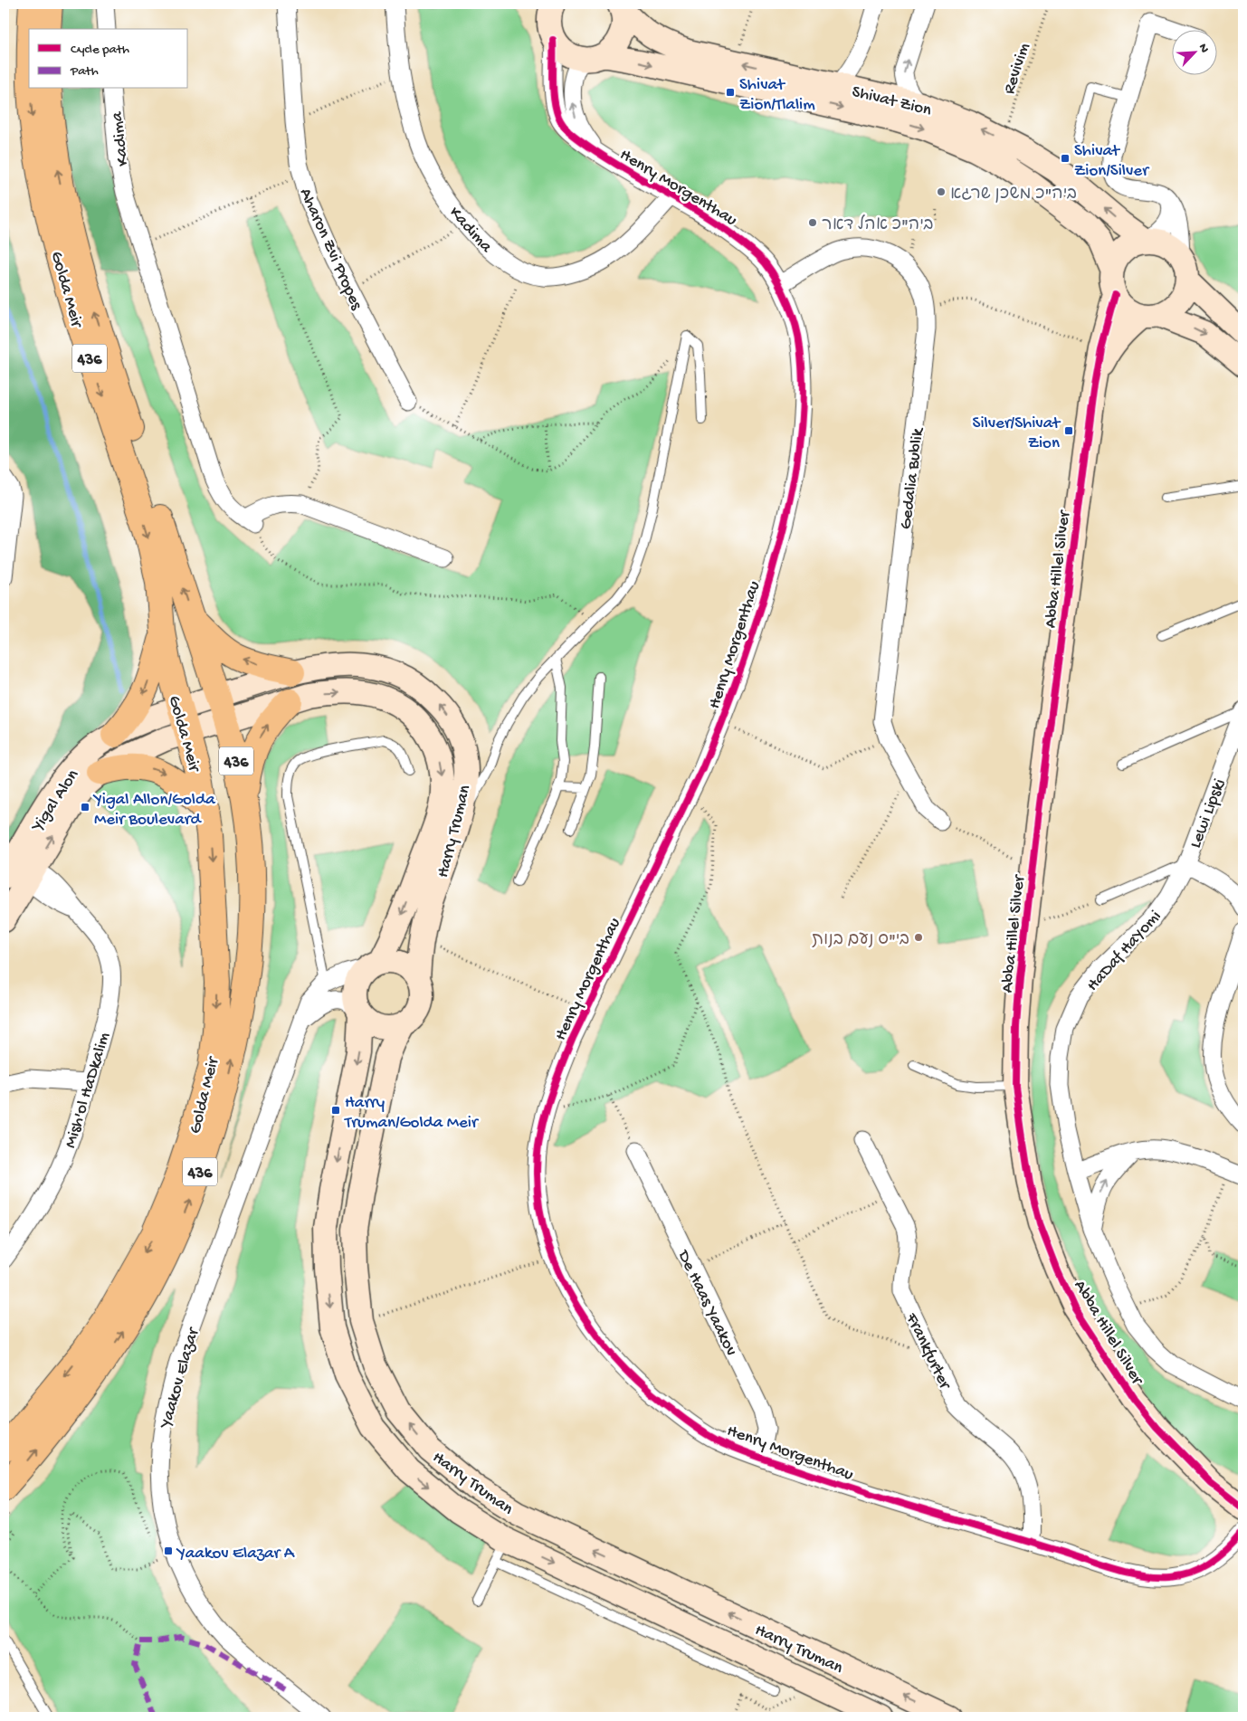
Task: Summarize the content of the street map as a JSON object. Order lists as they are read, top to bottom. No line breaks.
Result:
{"streets":{"main road":["Golda Meir","436"],"street":["Shivat Zion","Kadima","Henry Morgenthau","Aharon Zvi Propes","Gedalia Bublik","Abba Hillel Silver","Yigal Alon","Lewi Lipski","Harry Truman","HaDaf HaYomi","Mish'ol HaDkalim","De Haas Yaakov","Frankfurter","Yaakov Elazar"],"path":["Revivim"]},"crossings":[["Revivim","Shivat Zion"],["Shivat Zion","Henry Morgenthau"],["Shivat Zion","Abba Hillel Silver"],["Kadima","Henry Morgenthau"],["Henry Morgenthau","Gedalia Bublik"],["Henry Morgenthau","De Haas Yaakov"],["Henry Morgenthau","Frankfurter"],["Golda Meir","Yigal Alon"],["Golda Meir","Harry Truman"],["Yigal Alon","Harry Truman"],["Yigal Alon","Mish'ol HaDkalim"],["Lewi Lipski","HaDaf HaYomi"],["Harry Truman","Yaakov Elazar"]],"places":{"transit":["Shivat Zion/Tlalim","Shivat Zion/Silver","Silver/Shivat Zion","Yigal Allon/Golda Meir Boulevard","Harry Truman/Golda Meir","Yaakov Elazar A"],"other":["ביה\"כ משכן שרגא","ביה\"כ אהל דאר","בי\"ס נעם בנות"]},"legend":["Cycle path","Path"],"north":"top right"}
